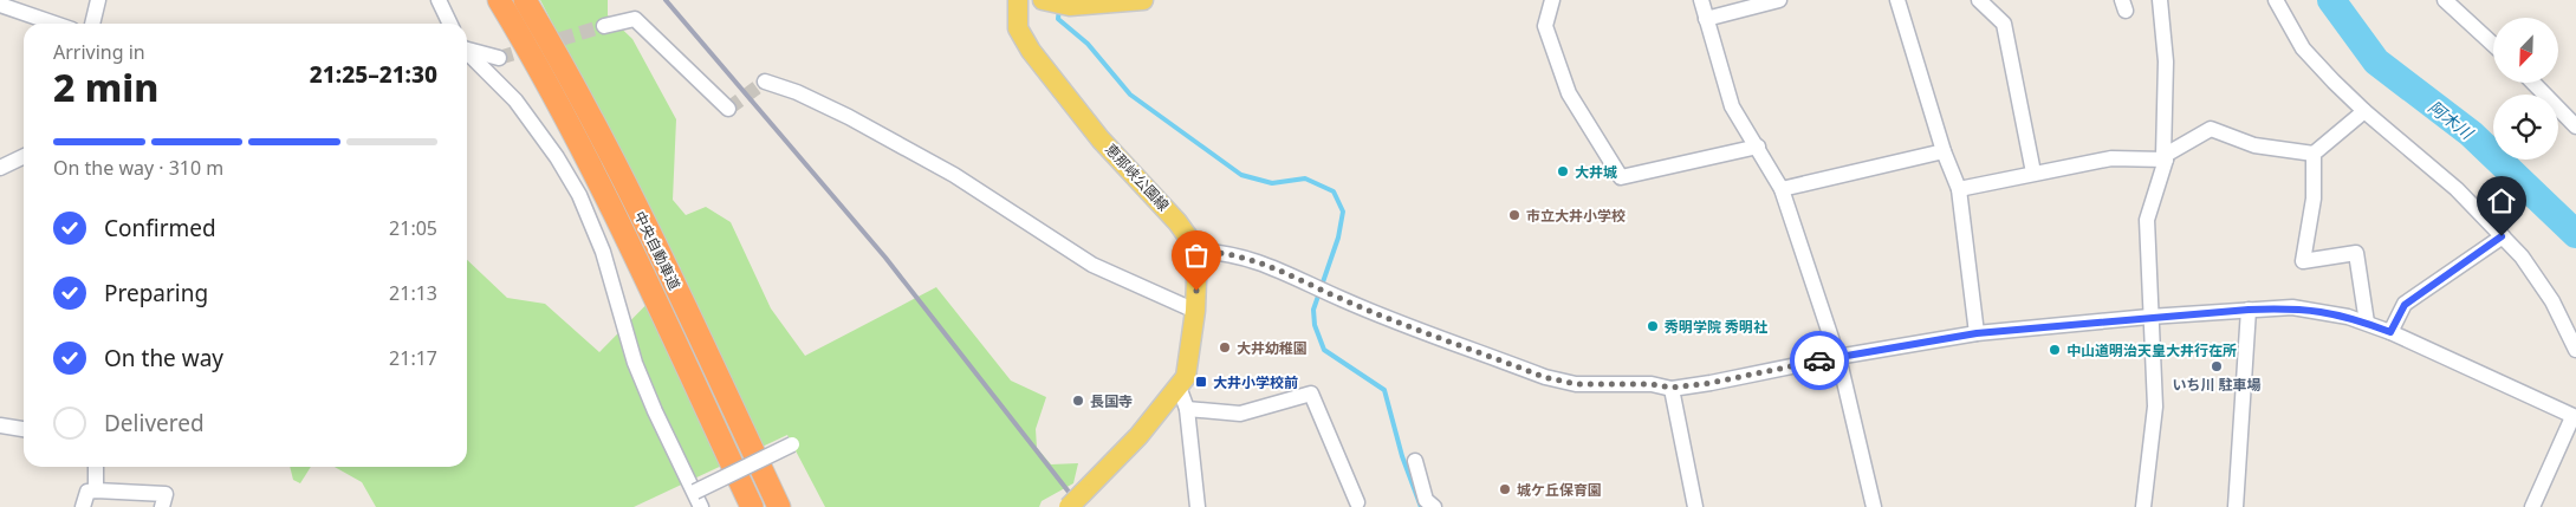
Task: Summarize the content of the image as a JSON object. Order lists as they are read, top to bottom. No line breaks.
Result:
{"streets":{"highway":["中央自動車道"],"main road":["恵那峡公園線"]},"water":["阿木川"],"places":{"other":["大井城","市立大井小学校","秀明学院 秀明社","大井幼稚園","中山道明治天皇大井行在所","いち川 駐車場","長国寺","城ケ丘保育園"],"transit":["大井小学校前"]},"north":"bottom left","page":{"heading":["2 min","Arriving in","21:25–21:30"],"bar":"On the way · 310 m","list":[["Confirmed","21:05"],["Preparing","21:13"],["On the way","21:17"],"Delivered"]}}
